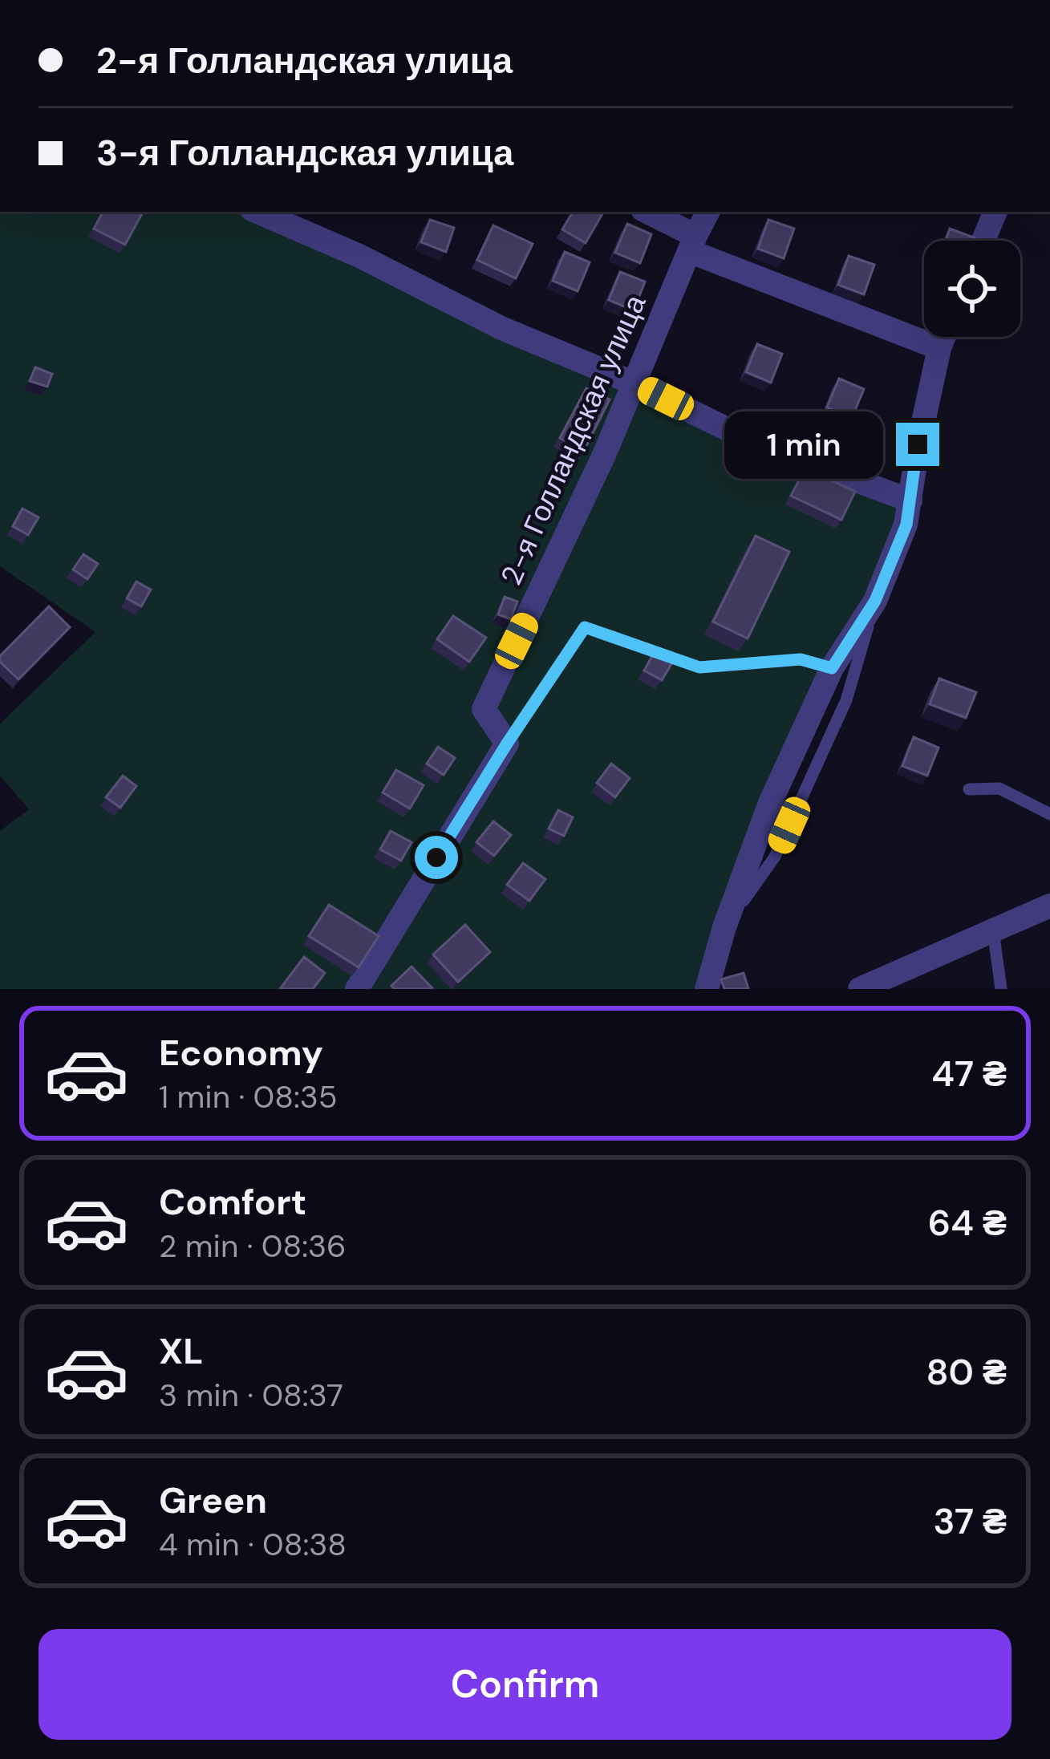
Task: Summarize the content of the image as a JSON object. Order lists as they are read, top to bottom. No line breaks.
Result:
{"streets":{"street":["2-я Голландская улица"]},"page":{"banner":["2-я Голландская улица","3-я Голландская улица"],"bubble":"1 min","list":[{"name":"Economy","note":"1 min · 08:35","value":"47 ₴"},{"name":"Comfort","note":"2 min · 08:36","value":"64 ₴"},{"name":"XL","note":"3 min · 08:37","value":"80 ₴"},{"name":"Green","note":"4 min · 08:38","value":"37 ₴"}],"buttons":"Confirm"}}
